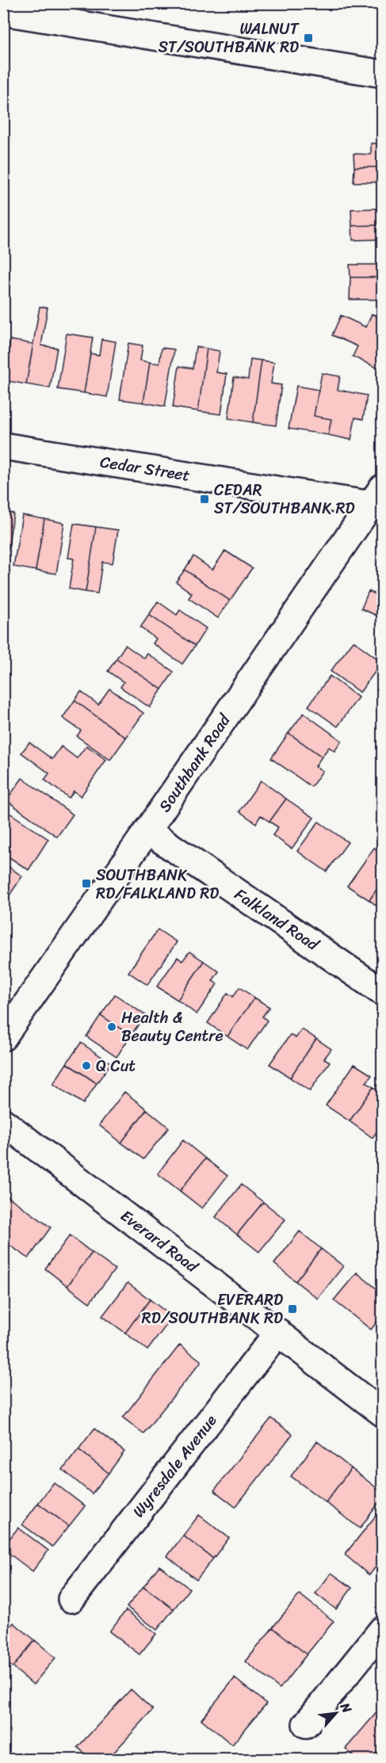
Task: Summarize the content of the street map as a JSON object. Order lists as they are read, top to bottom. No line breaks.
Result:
{"streets":{"street":["Cedar Street","Southbank Road","Falkland Road","Everard Road","Wyresdale Avenue"]},"crossings":[["Cedar Street","Southbank Road"],["Southbank Road","Falkland Road"],["Everard Road","Wyresdale Avenue"]],"places":{"transit":["WALNUT ST/SOUTHBANK RD","CEDAR ST/SOUTHBANK RD","SOUTHBANK RD/FALKLAND RD","EVERARD RD/SOUTHBANK RD"],"other":["Health & Beauty Centre","Q Cut"]},"north":"top right"}
